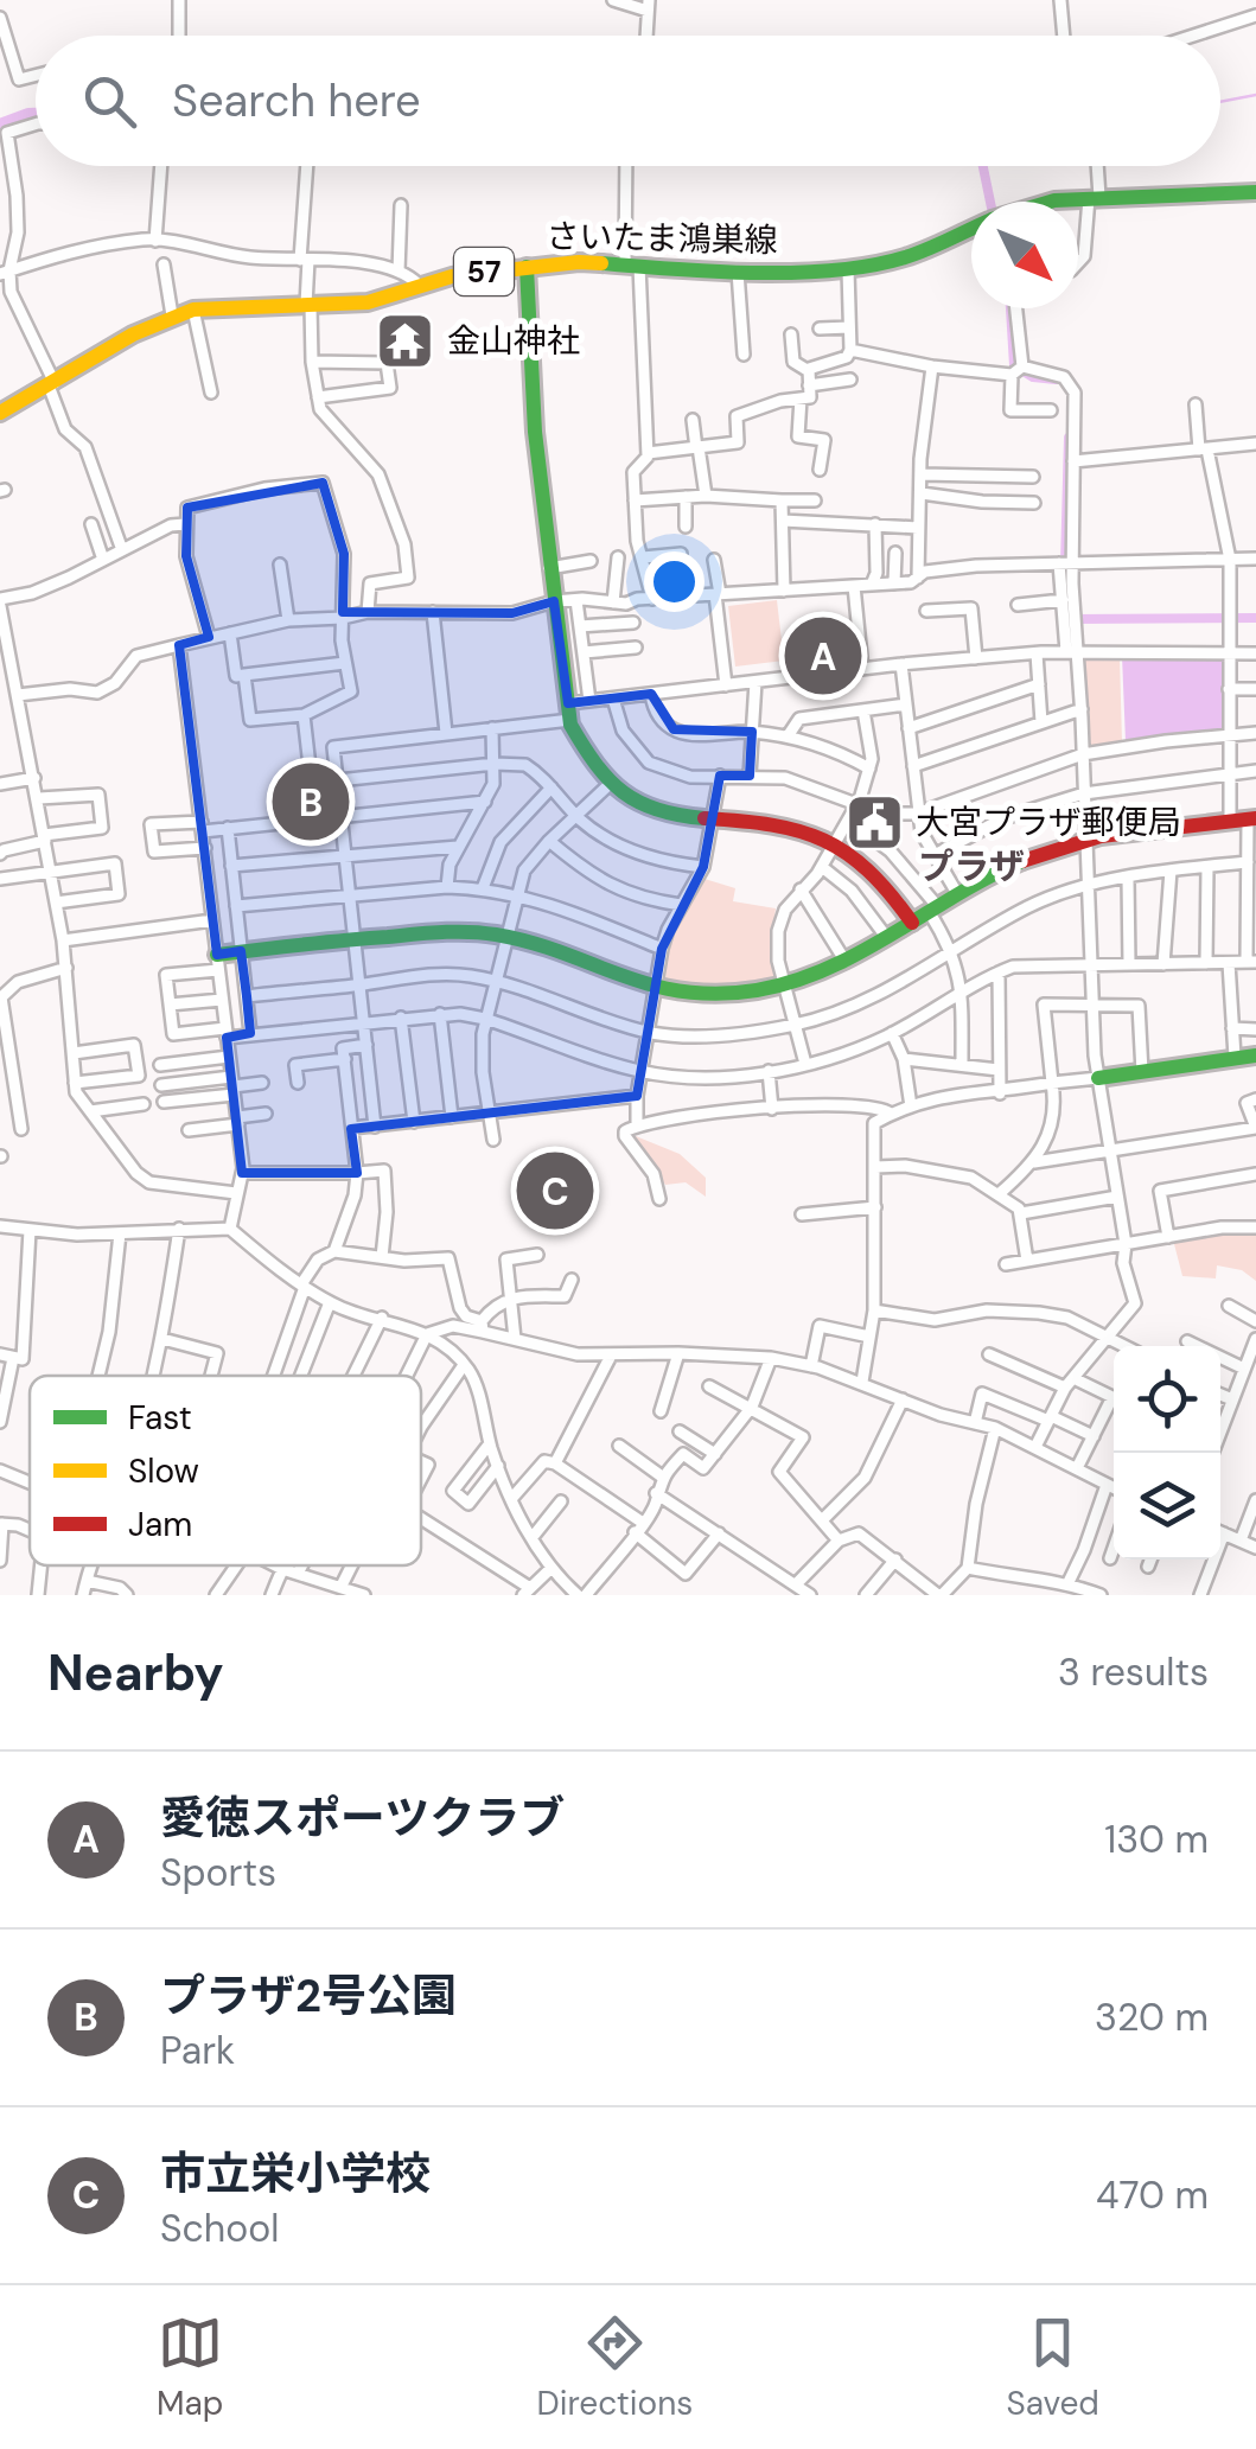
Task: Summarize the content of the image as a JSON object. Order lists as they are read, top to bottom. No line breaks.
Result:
{"streets":{"street":["さいたま鴻巣線","57"]},"districts":["プラザ"],"places":{"temple":["金山神社"],"public building":["大宮プラザ郵便局"]},"legend":["Fast","Slow","Jam"],"north":"bottom right","page":{"search":"Search here","pins":["A","B","C"],"heading":["Nearby","3 results"],"list":[{"mark":"A","name":"愛徳スポーツクラブ","note":"Sports","value":"130 m"},{"mark":"B","name":"プラザ2号公園","note":"Park","value":"320 m"},{"mark":"C","name":"市立栄小学校","note":"School","value":"470 m"}],"nav":["Map","Directions","Saved"]}}
